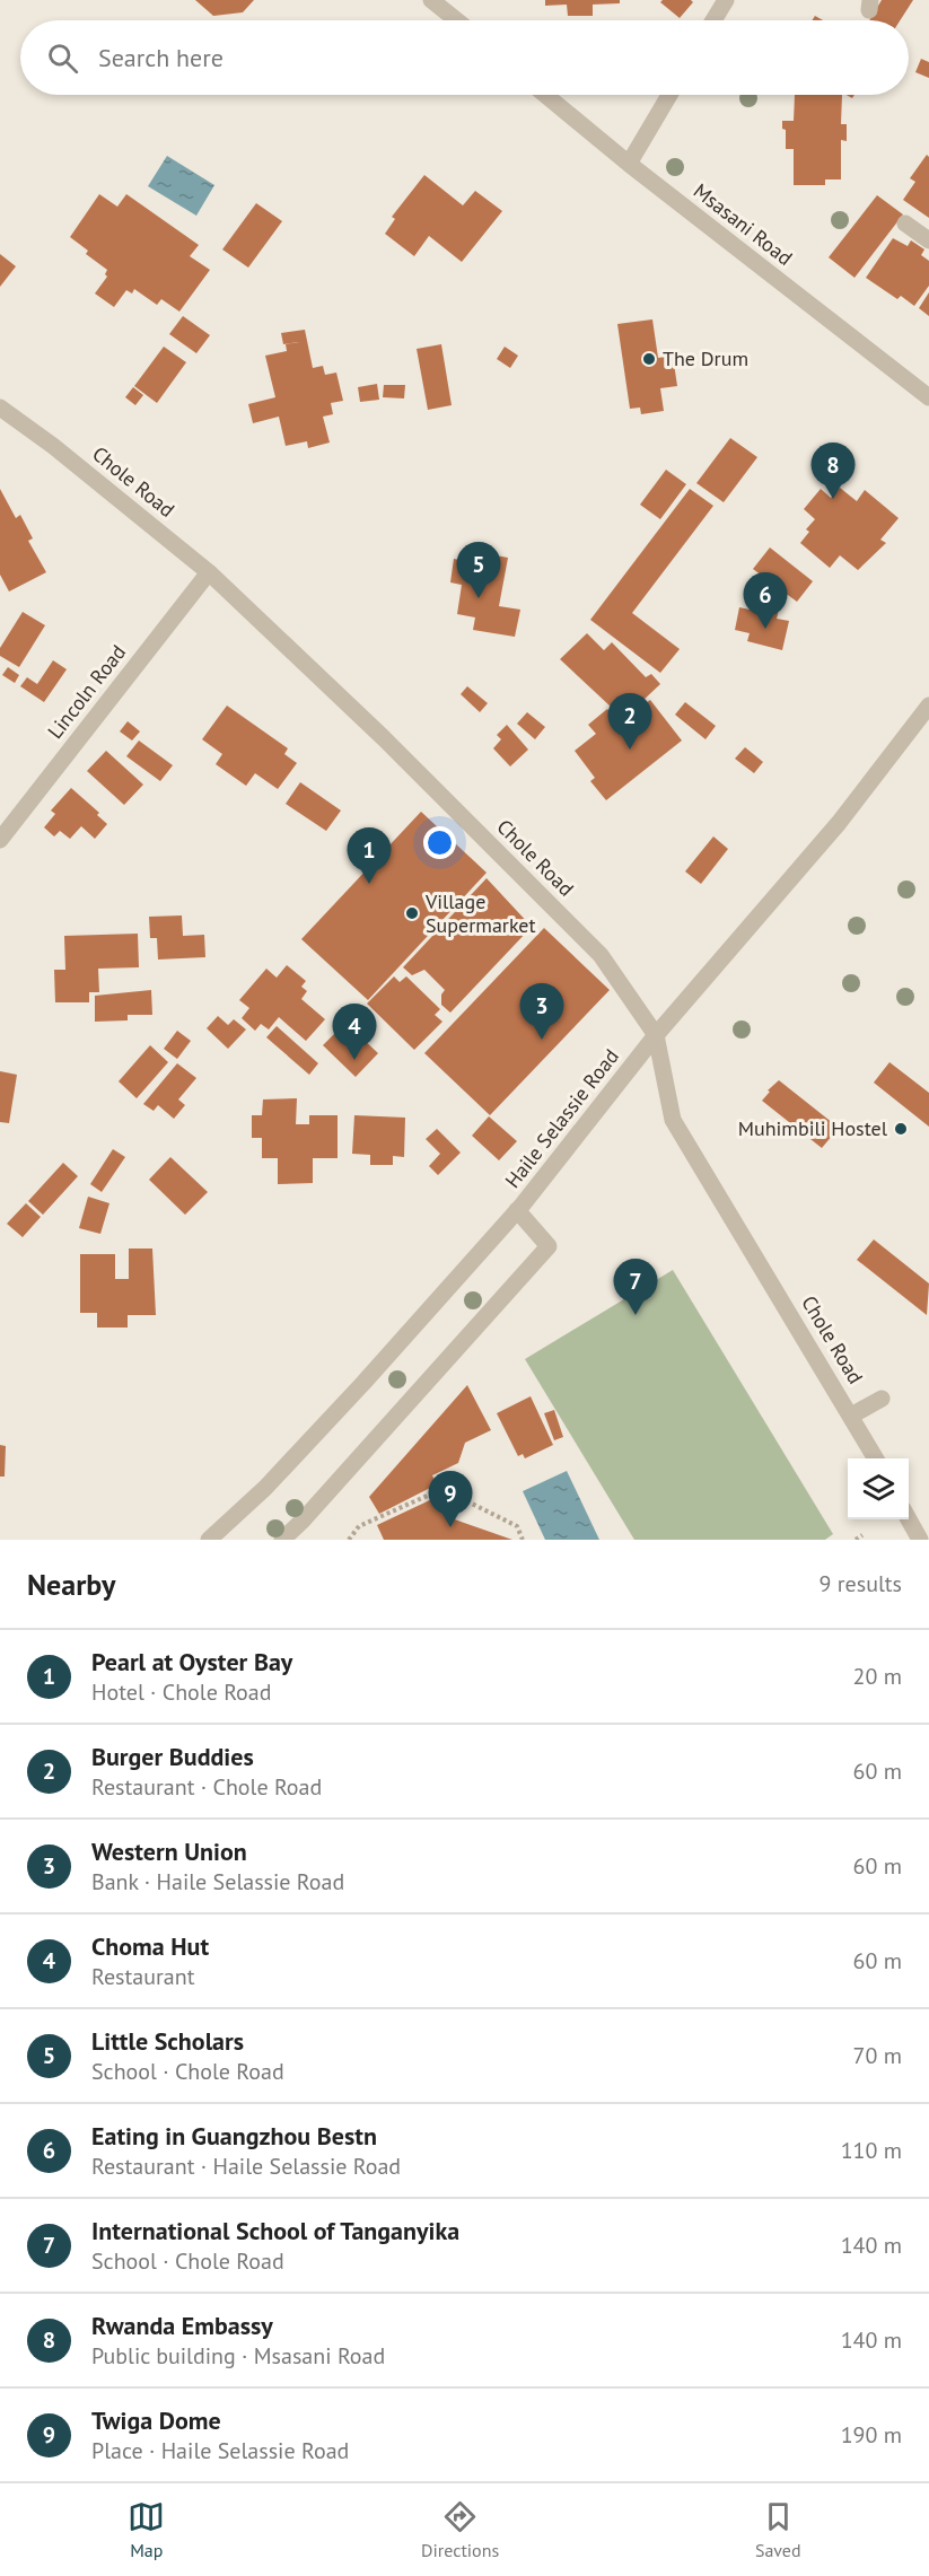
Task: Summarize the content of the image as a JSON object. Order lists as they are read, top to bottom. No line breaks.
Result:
{"streets":{"street":["Msasani Road","Chole Road","Lincoln Road","Haile Selassie Road"]},"crossings":[["Chole Road","Lincoln Road"],["Chole Road","Haile Selassie Road"]],"places":["The Drum","Village Supermarket","Muhimbili Hostel"],"page":{"search":"Search here","pins":["8","5","6","2","1","3","4","7","9"],"heading":["Nearby","9 results"],"list":[{"mark":"1","name":"Pearl at Oyster Bay","note":"Hotel · Chole Road","value":"20 m"},{"mark":"2","name":"Burger Buddies","note":"Restaurant · Chole Road","value":"60 m"},{"mark":"3","name":"Western Union","note":"Bank · Haile Selassie Road","value":"60 m"},{"mark":"4","name":"Choma Hut","note":"Restaurant","value":"60 m"},{"mark":"5","name":"Little Scholars","note":"School · Chole Road","value":"70 m"},{"mark":"6","name":"Eating in Guangzhou Bestn","note":"Restaurant · Haile Selassie Road","value":"110 m"},{"mark":"7","name":"International School of Tanganyika","note":"School · Chole Road","value":"140 m"},{"mark":"8","name":"Rwanda Embassy","note":"Public building · Msasani Road","value":"140 m"},{"mark":"9","name":"Twiga Dome","note":"Place · Haile Selassie Road","value":"190 m"}],"nav":["Map","Directions","Saved"]}}
